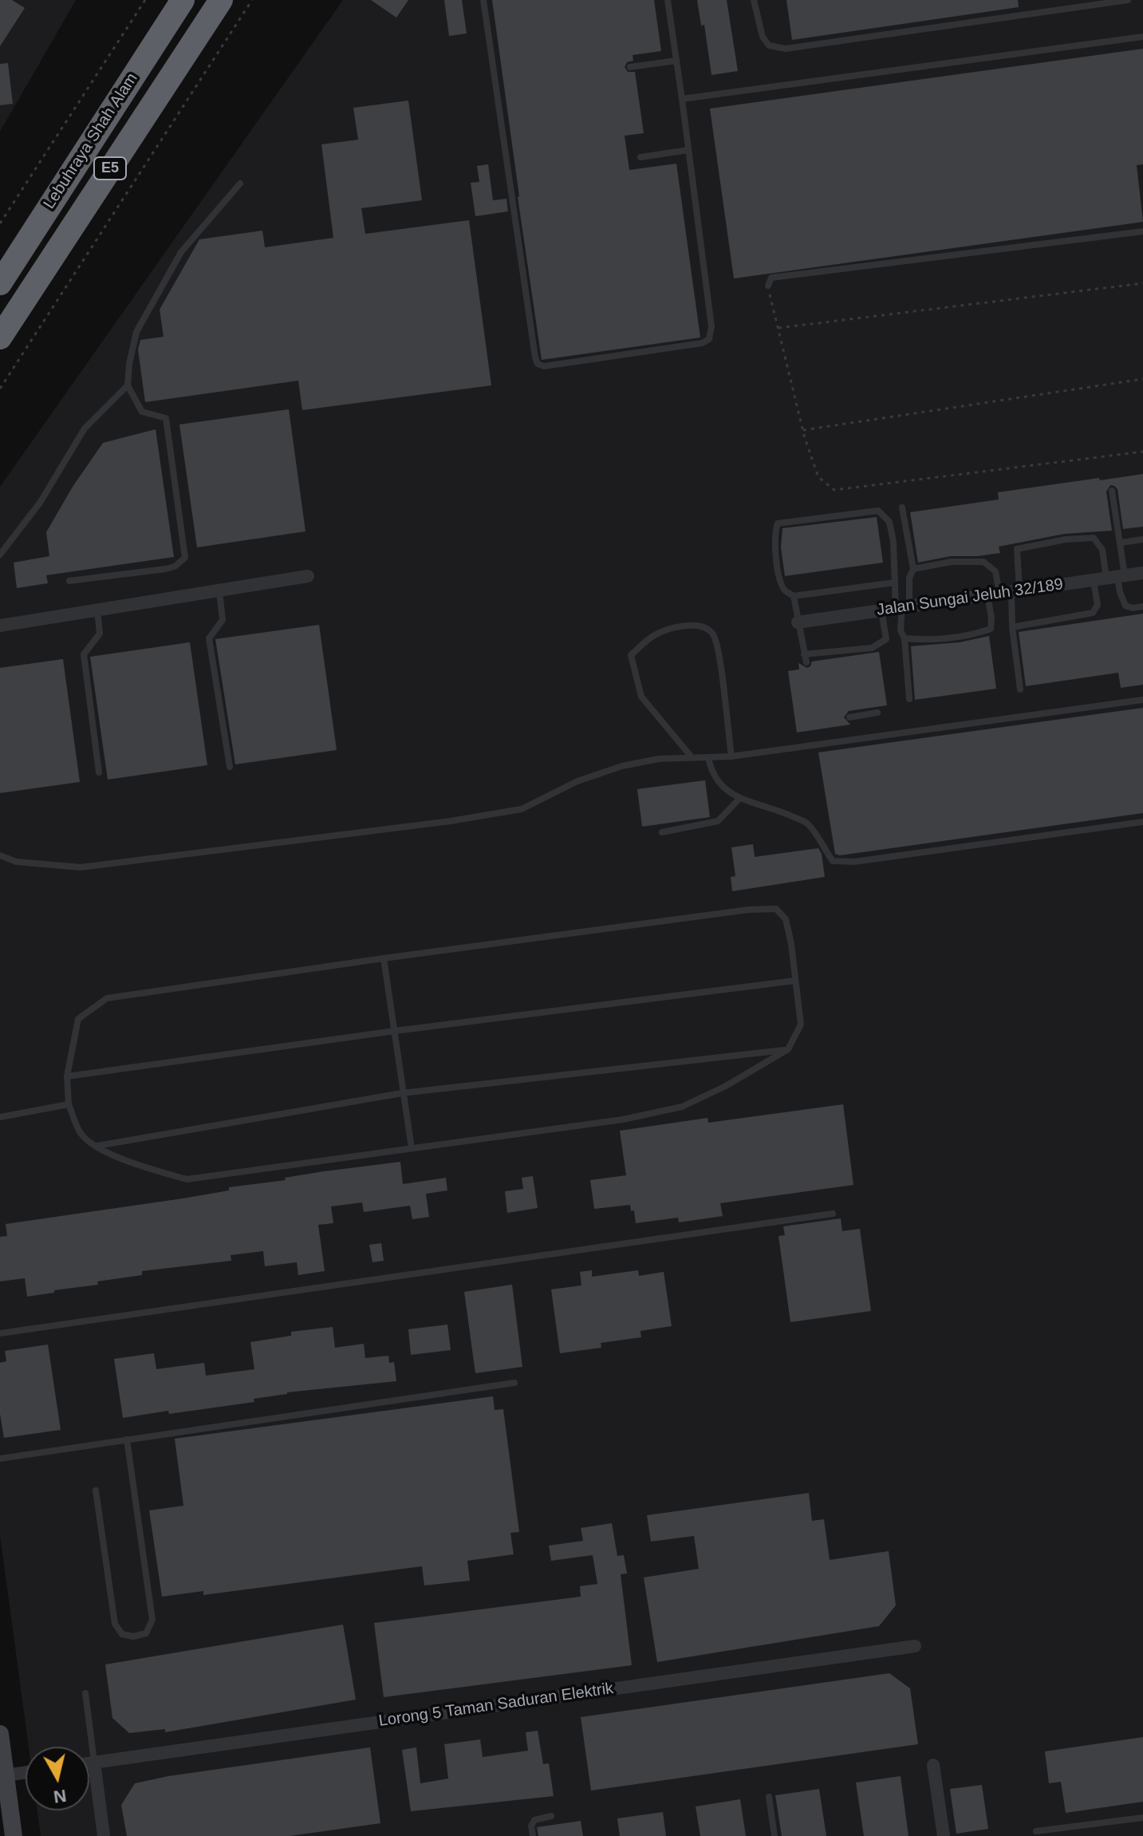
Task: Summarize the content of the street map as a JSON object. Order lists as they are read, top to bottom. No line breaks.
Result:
{"streets":{"highway":["Lebuhraya Shah Alam","E5"],"street":["Jalan Sungai Jeluh 32/189","Lorong 5 Taman Saduran Elektrik"]},"north":"bottom"}
